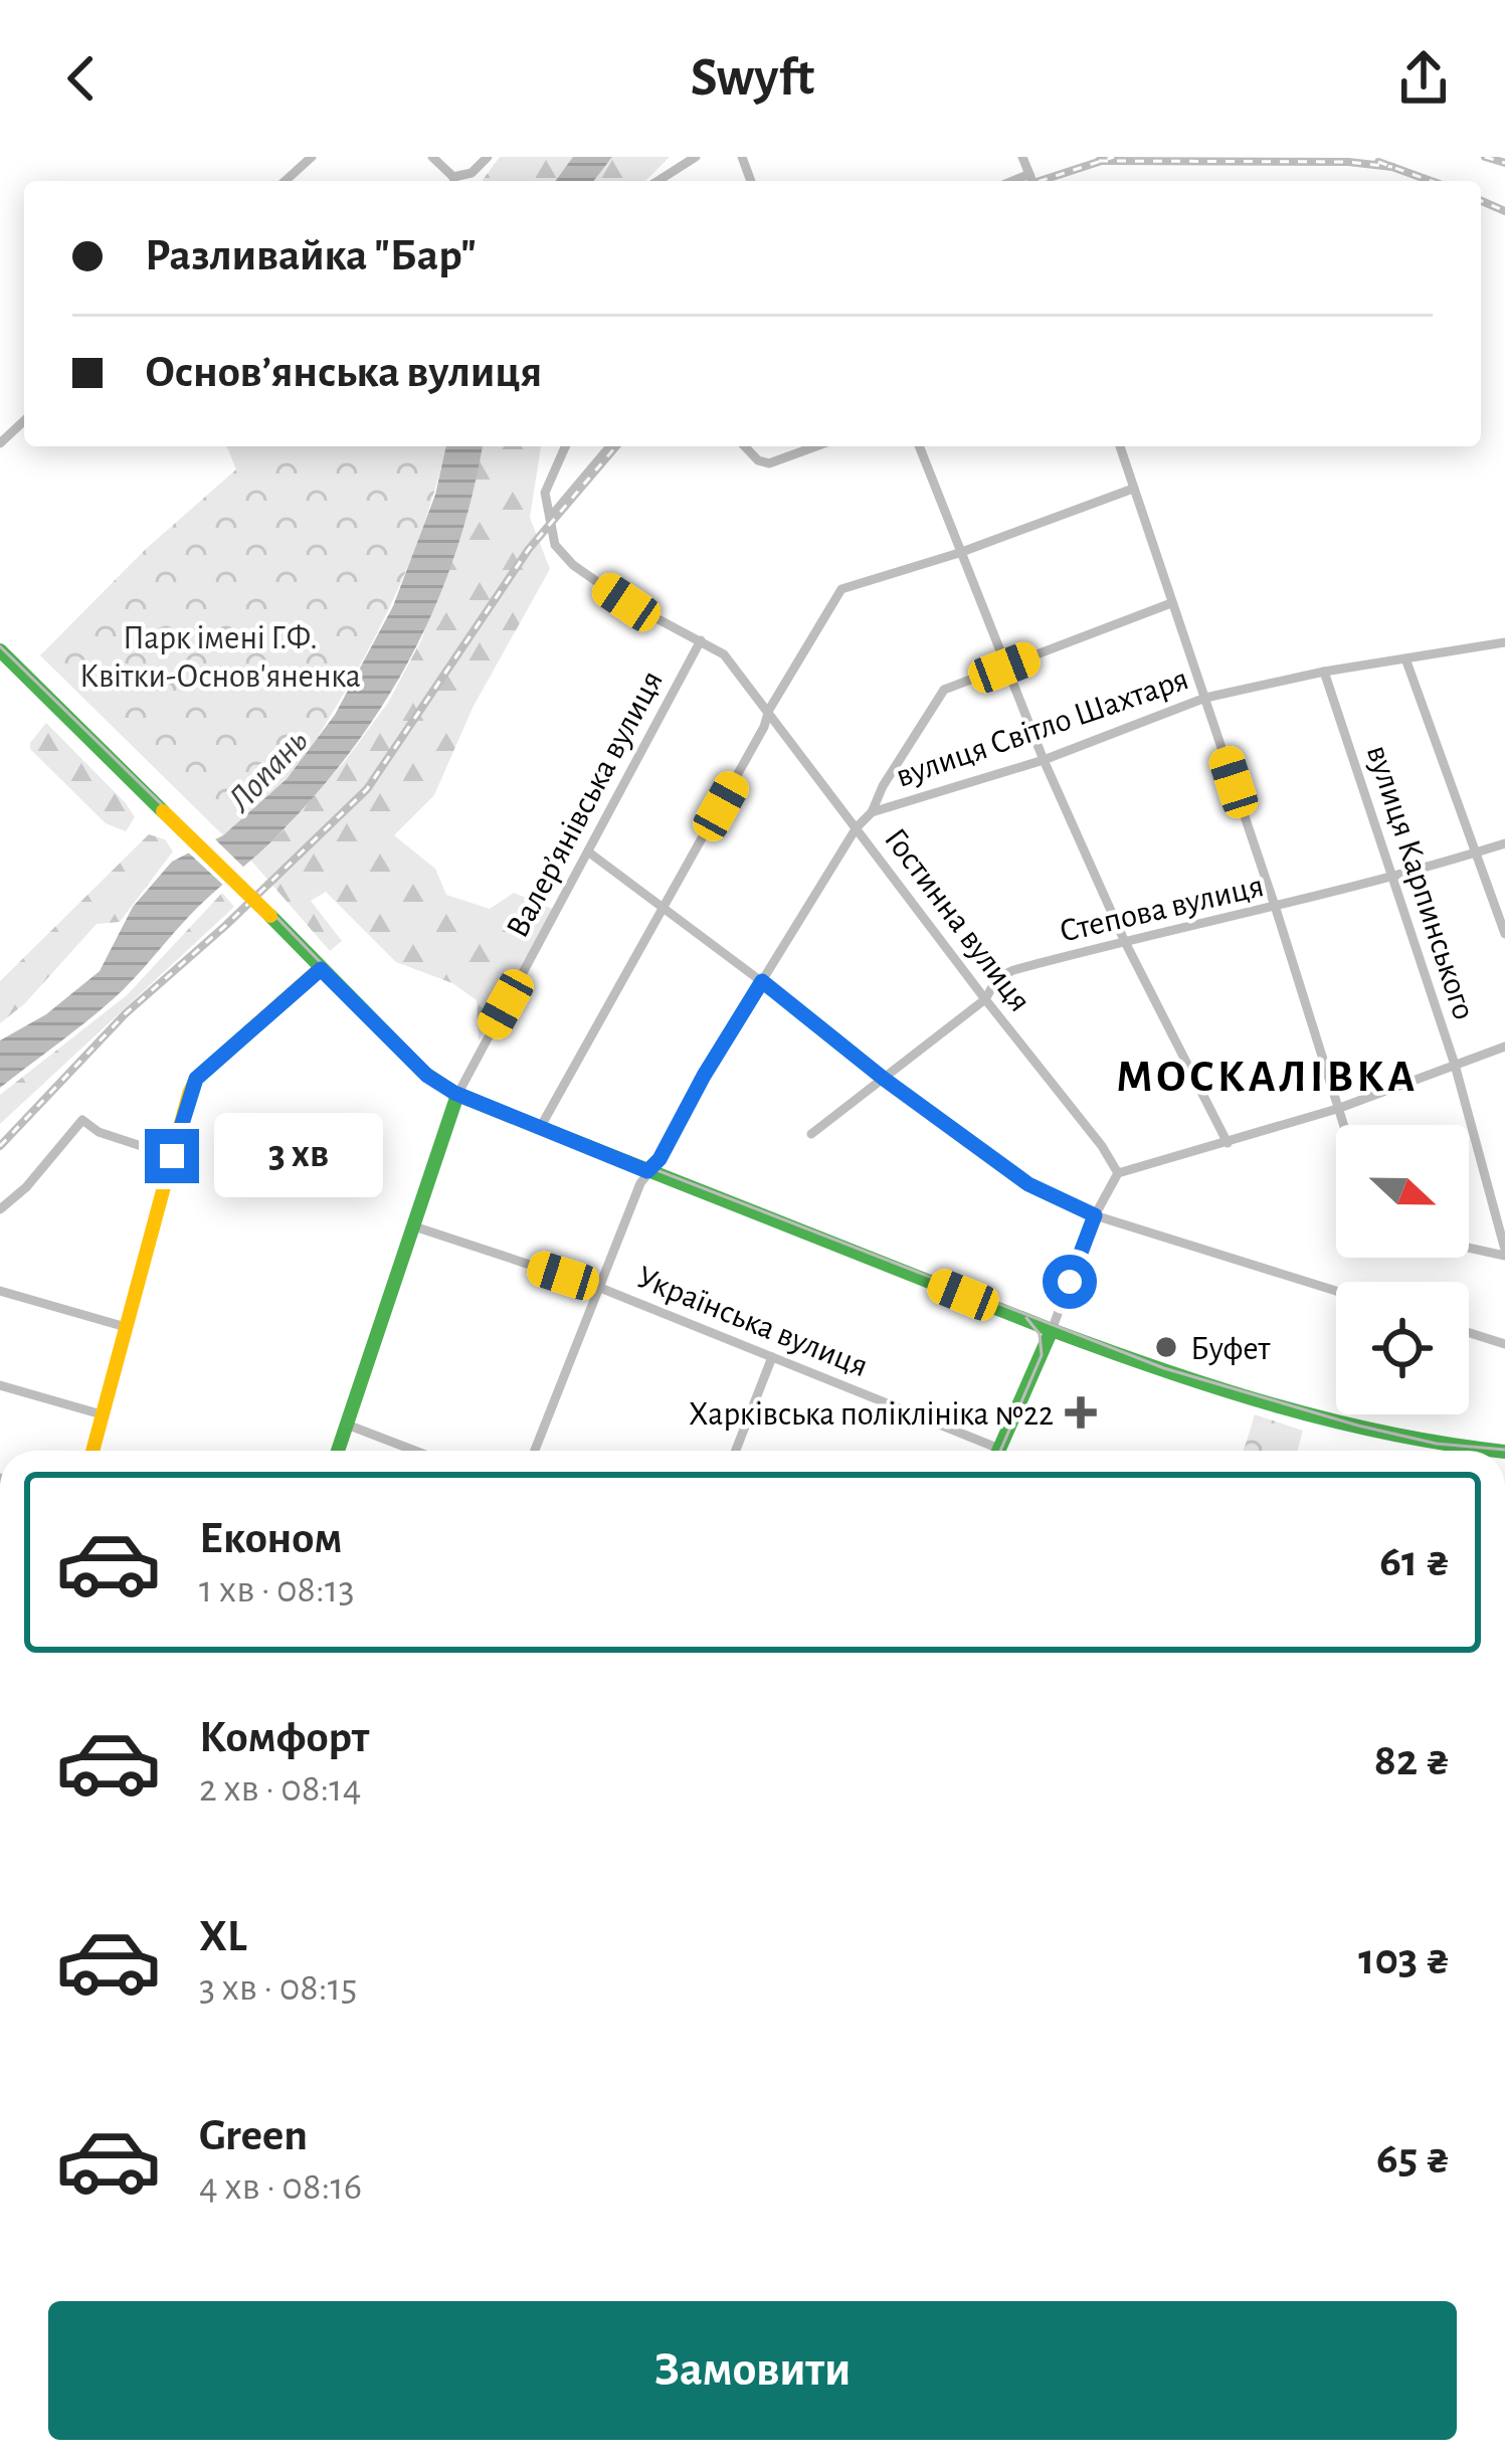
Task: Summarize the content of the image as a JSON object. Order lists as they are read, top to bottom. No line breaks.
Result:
{"streets":{"street":["вулиця Світло Шахтаря","Валер’янівська вулиця","вулиця Карпинського","Степова вулиця","Гостинна вулиця","Українська вулиця"]},"crossings":[["вулиця Світло Шахтаря","вулиця Карпинського"],["вулиця Світло Шахтаря","Гостинна вулиця"],["вулиця Світло Шахтаря","Українська вулиця"],["Валер’янівська вулиця","Гостинна вулиця"],["Валер’янівська вулиця","Українська вулиця"],["вулиця Карпинського","Степова вулиця"],["Степова вулиця","Гостинна вулиця"]],"districts":["МОСКАЛІВКА"],"water":["Лопань"],"parks":["Парк імені Г.Ф. Квітки-Основ'яненка"],"places":{"other":["Буфет"],"health":["Харківська поліклініка №22"]},"north":"right","page":{"header":"Swyft","banner":["Разливайка \"Бар\"","Основ’янська вулиця"],"bubble":"3 хв","list":[{"name":"Економ","note":"1 хв · 08:13","value":"61 ₴"},{"name":"Комфорт","note":"2 хв · 08:14","value":"82 ₴"},{"name":"XL","note":"3 хв · 08:15","value":"103 ₴"},{"name":"Green","note":"4 хв · 08:16","value":"65 ₴"}],"buttons":"Замовити"}}
